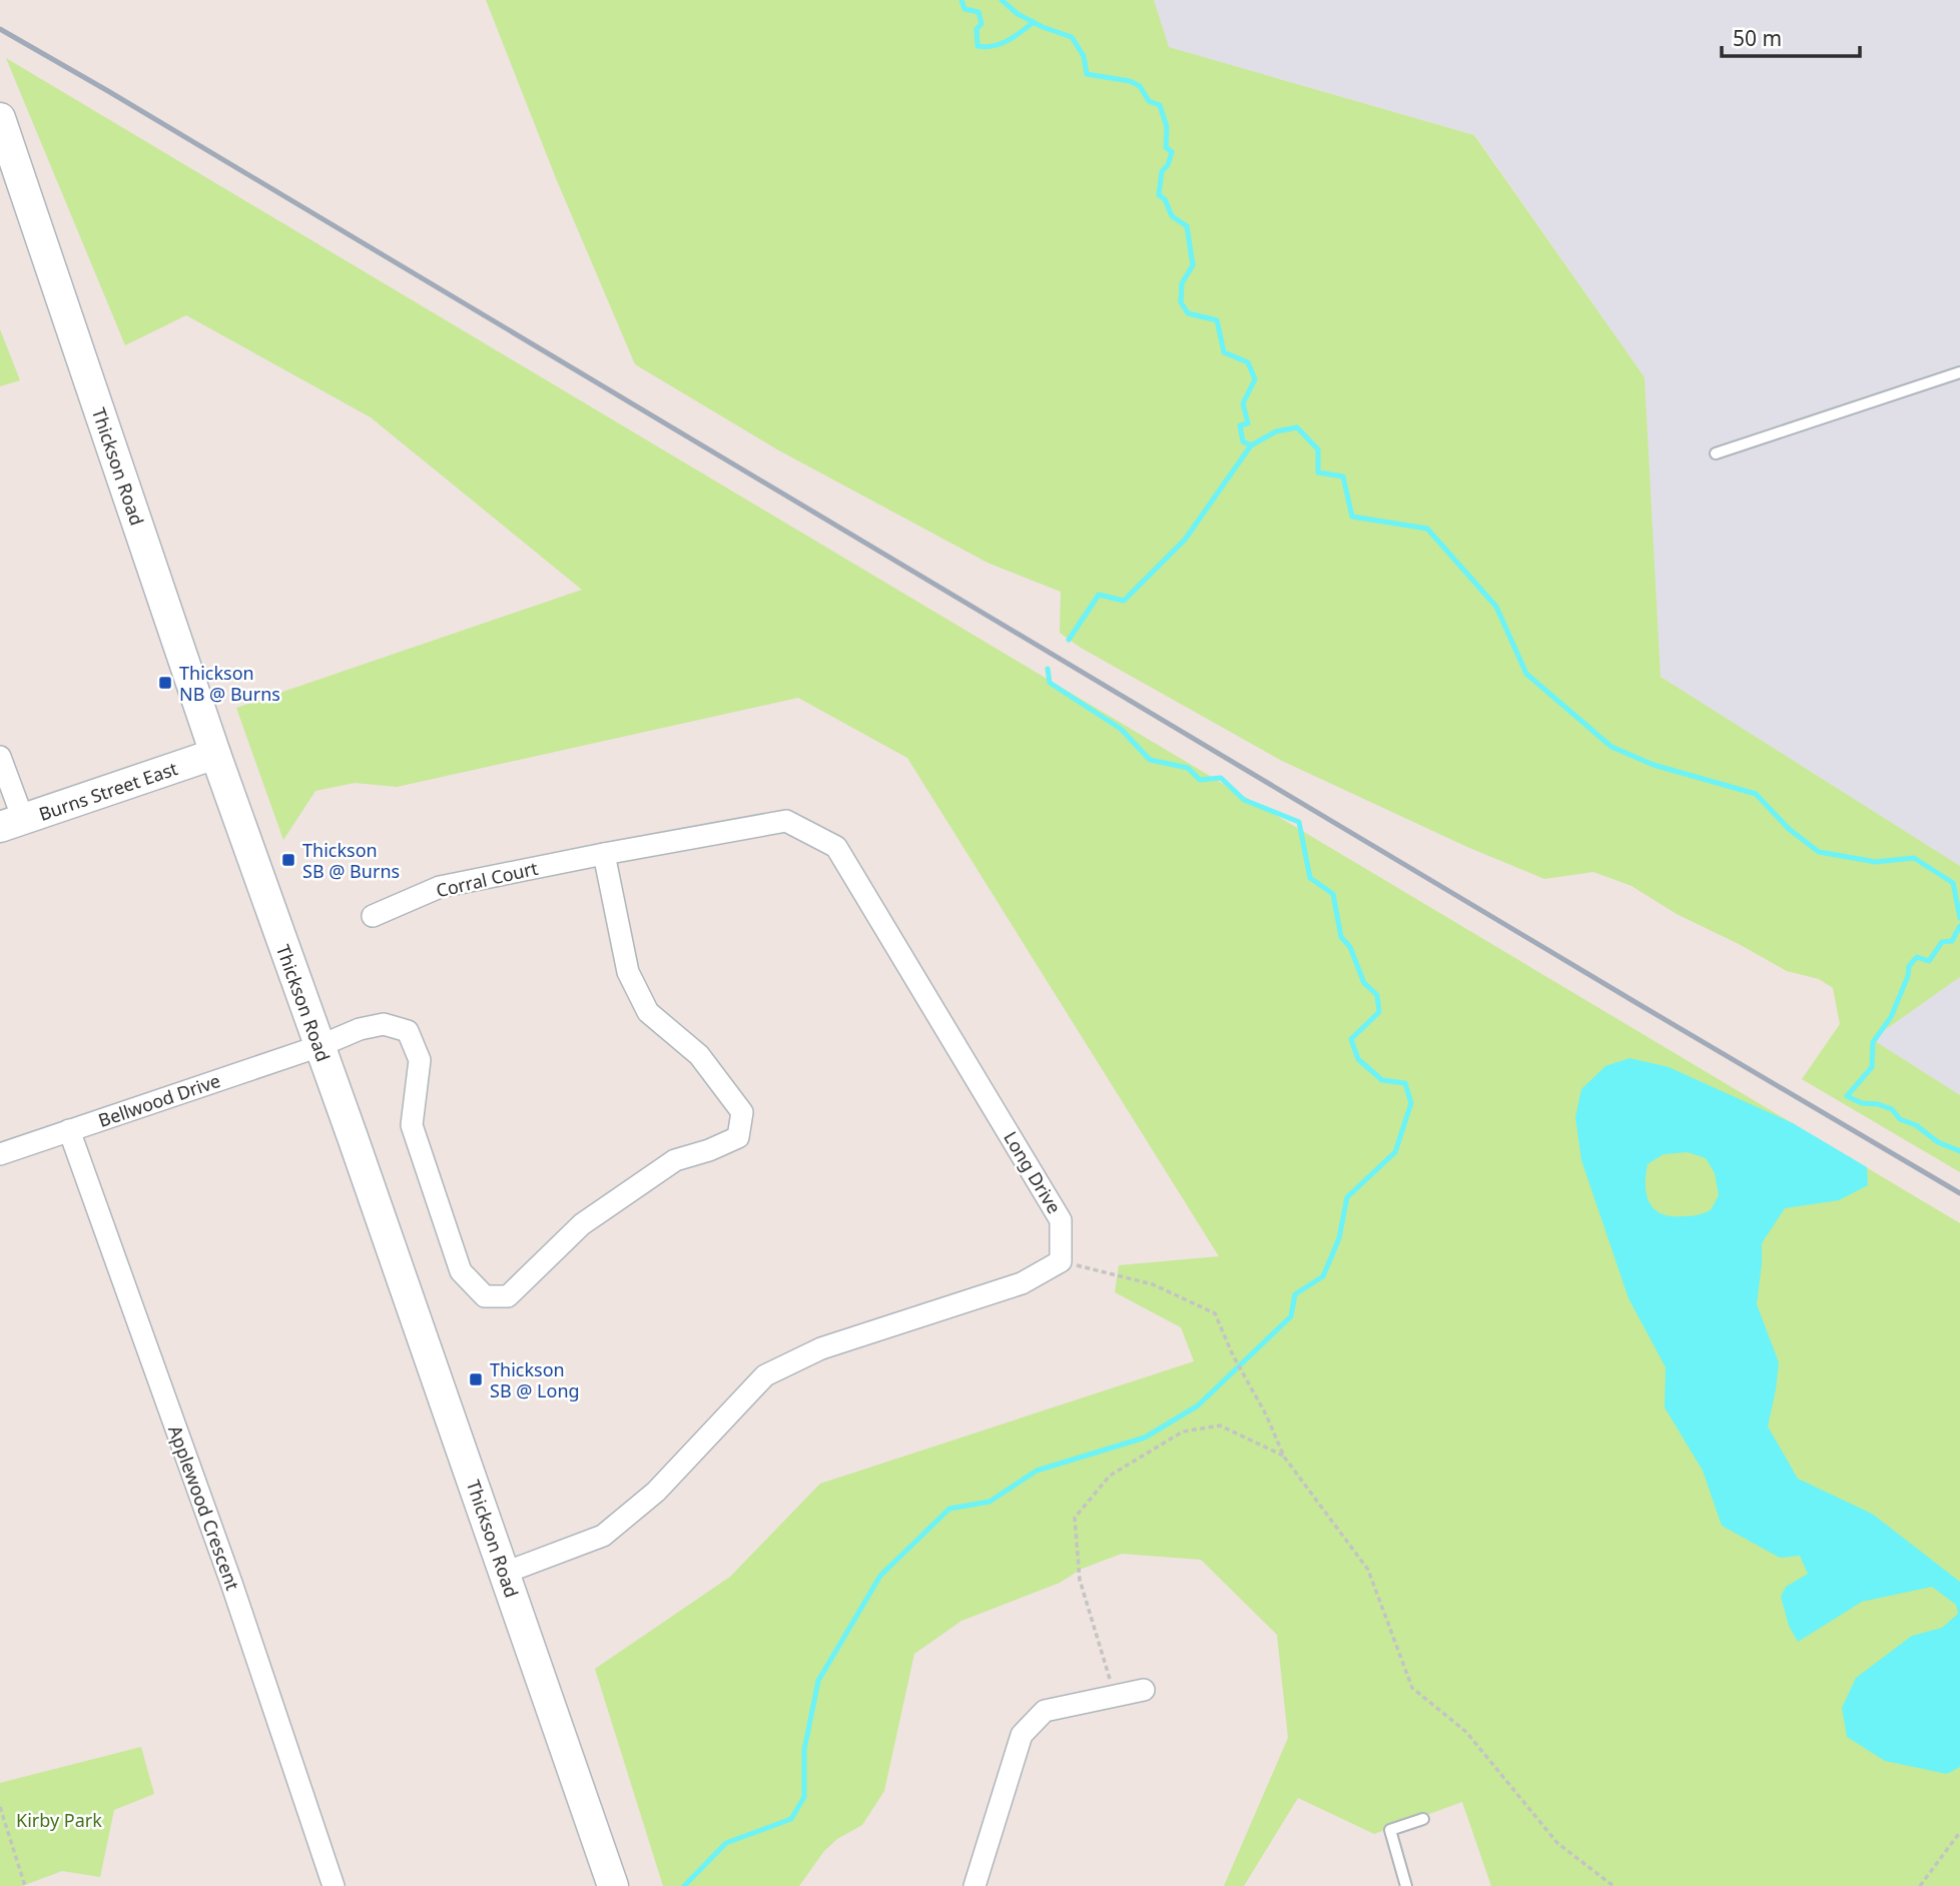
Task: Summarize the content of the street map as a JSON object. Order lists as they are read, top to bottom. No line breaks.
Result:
{"streets":{"main road":["Thickson Road","Burns Street East"],"street":["Corral Court","Bellwood Drive","Long Drive","Applewood Crescent"]},"crossings":[["Thickson Road","Burns Street East"],["Thickson Road","Bellwood Drive"],["Corral Court","Bellwood Drive"],["Corral Court","Long Drive"],["Bellwood Drive","Long Drive"],["Bellwood Drive","Applewood Crescent"]],"parks":["Kirby Park"],"places":{"transit":["Thickson NB @ Burns","Thickson SB @ Burns","Thickson SB @ Long"]},"scale_bar":"50 m"}
